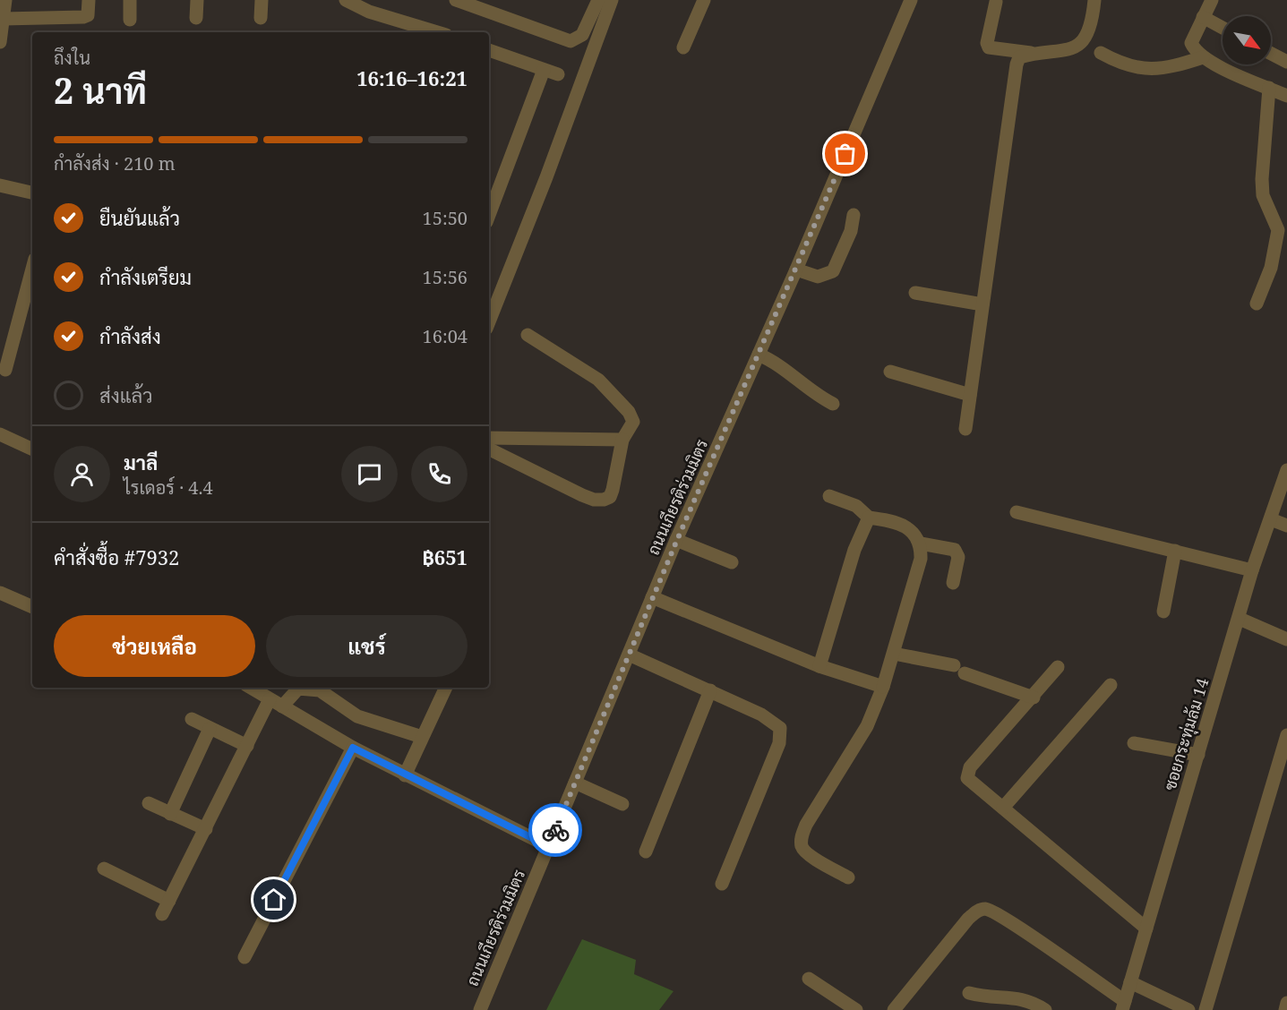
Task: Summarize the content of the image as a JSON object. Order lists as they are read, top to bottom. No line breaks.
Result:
{"streets":{"street":["ถนนเกียรติร่วมมิตร","ซอยกระทุ่มล้ม 14"]},"north":"bottom right","page":{"heading":["2 นาที","ถึงใน","16:16–16:21"],"panel":["มาลี","ไรเดอร์ · 4.4","คำสั่งซื้อ #7932","฿651"],"bar":"กำลังส่ง · 210 m","list":[["ยืนยันแล้ว","15:50"],["กำลังเตรียม","15:56"],["กำลังส่ง","16:04"],"ส่งแล้ว"],"buttons":["ช่วยเหลือ","แชร์"]}}
